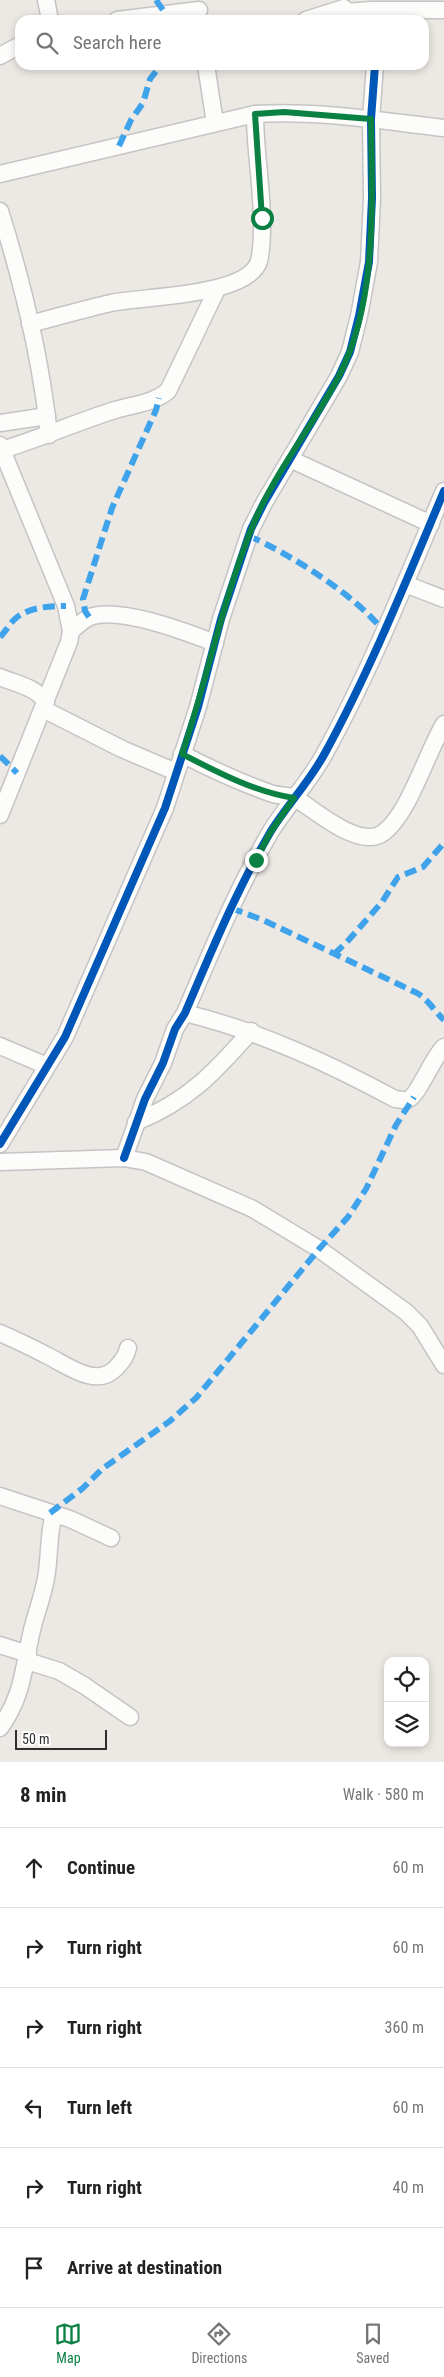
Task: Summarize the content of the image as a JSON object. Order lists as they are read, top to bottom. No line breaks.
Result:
{"scale_bar":"50 m","page":{"search":"Search here","scale":"50 m","heading":["8 min","Walk · 580 m"],"list":[["Continue","60 m"],["Turn right","60 m"],["Turn right","360 m"],["Turn left","60 m"],["Turn right","40 m"],"Arrive at destination"],"nav":["Map","Directions","Saved"]}}
